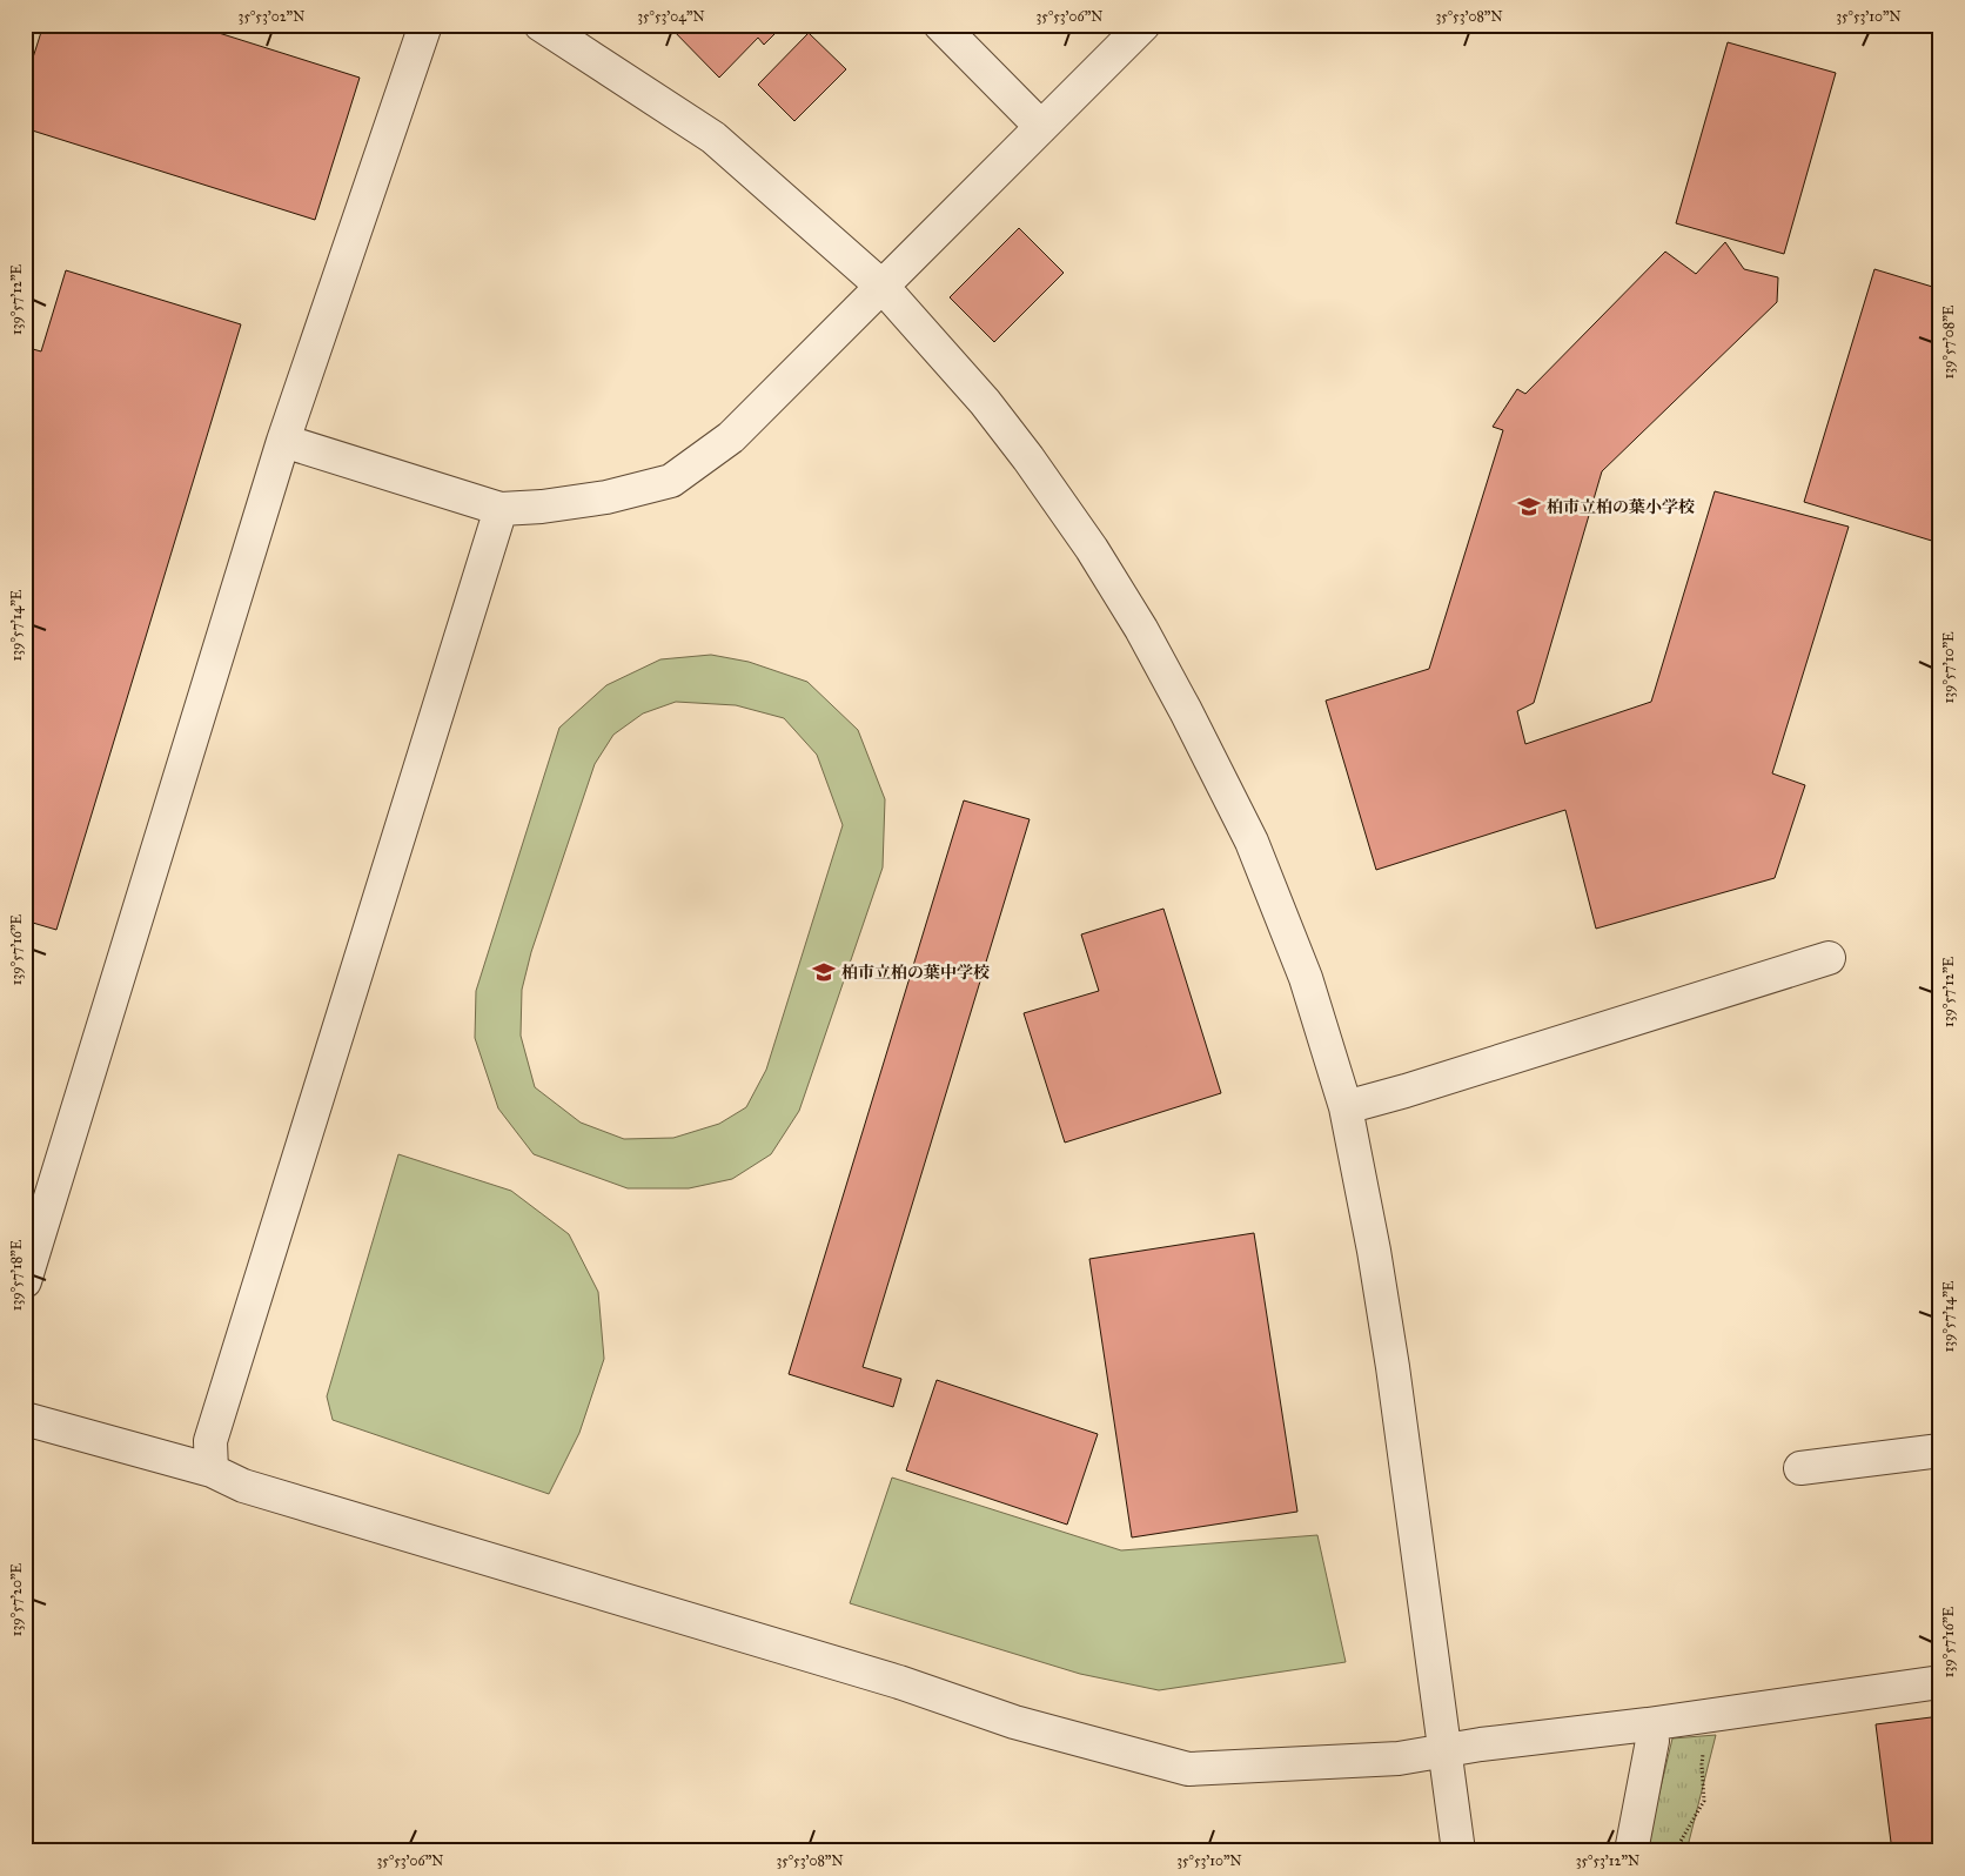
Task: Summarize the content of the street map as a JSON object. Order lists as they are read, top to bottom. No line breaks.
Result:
{"places":{"school or university":["柏市立柏の葉小学校","柏市立柏の葉中学校"]},"coordinates":["35°53'02\"N","35°53'04\"N","35°53'06\"N","35°53'08\"N","35°53'10\"N","139°57'12\"E","139°57'08\"E","139°57'14\"E","139°57'10\"E","139°57'16\"E","139°57'18\"E","139°57'20\"E","35°53'12\"N"]}
